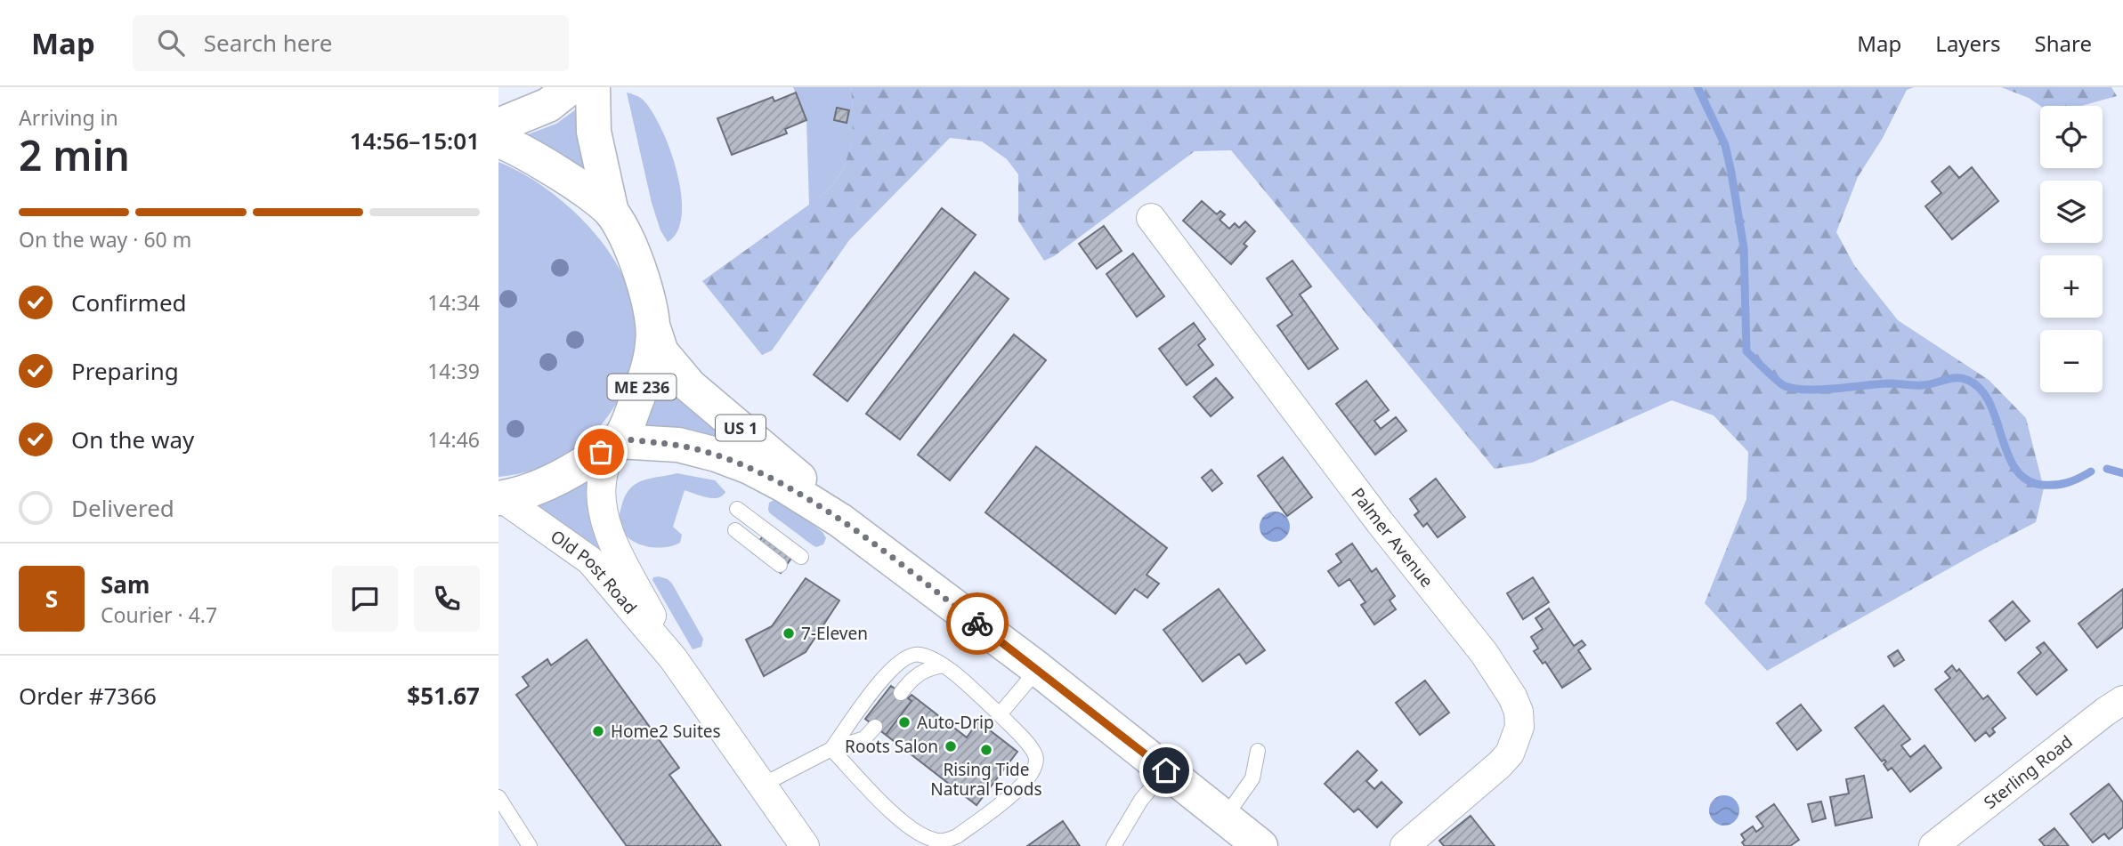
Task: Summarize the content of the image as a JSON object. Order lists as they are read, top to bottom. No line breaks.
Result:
{"streets":{"main road":["ME 236","US 1"],"street":["Palmer Avenue","Old Post Road","Sterling Road"]},"crossings":[["ME 236","US 1"],["ME 236","Old Post Road"],["US 1","Old Post Road"]],"places":["7-Eleven","Auto-Drip","Home2 Suites","Roots Salon","Rising Tide Natural Foods"],"page":{"header":"Map","search":"Search here","nav":["Map","Layers","Share"],"heading":["2 min","Arriving in","14:56–15:01"],"panel":["Sam","Courier · 4.7","Order #7366","$51.67"],"map_buttons":["+","−"],"bar":"On the way · 60 m","list":[["Confirmed","14:34"],["Preparing","14:39"],["On the way","14:46"],"Delivered"],"round":"S"}}
